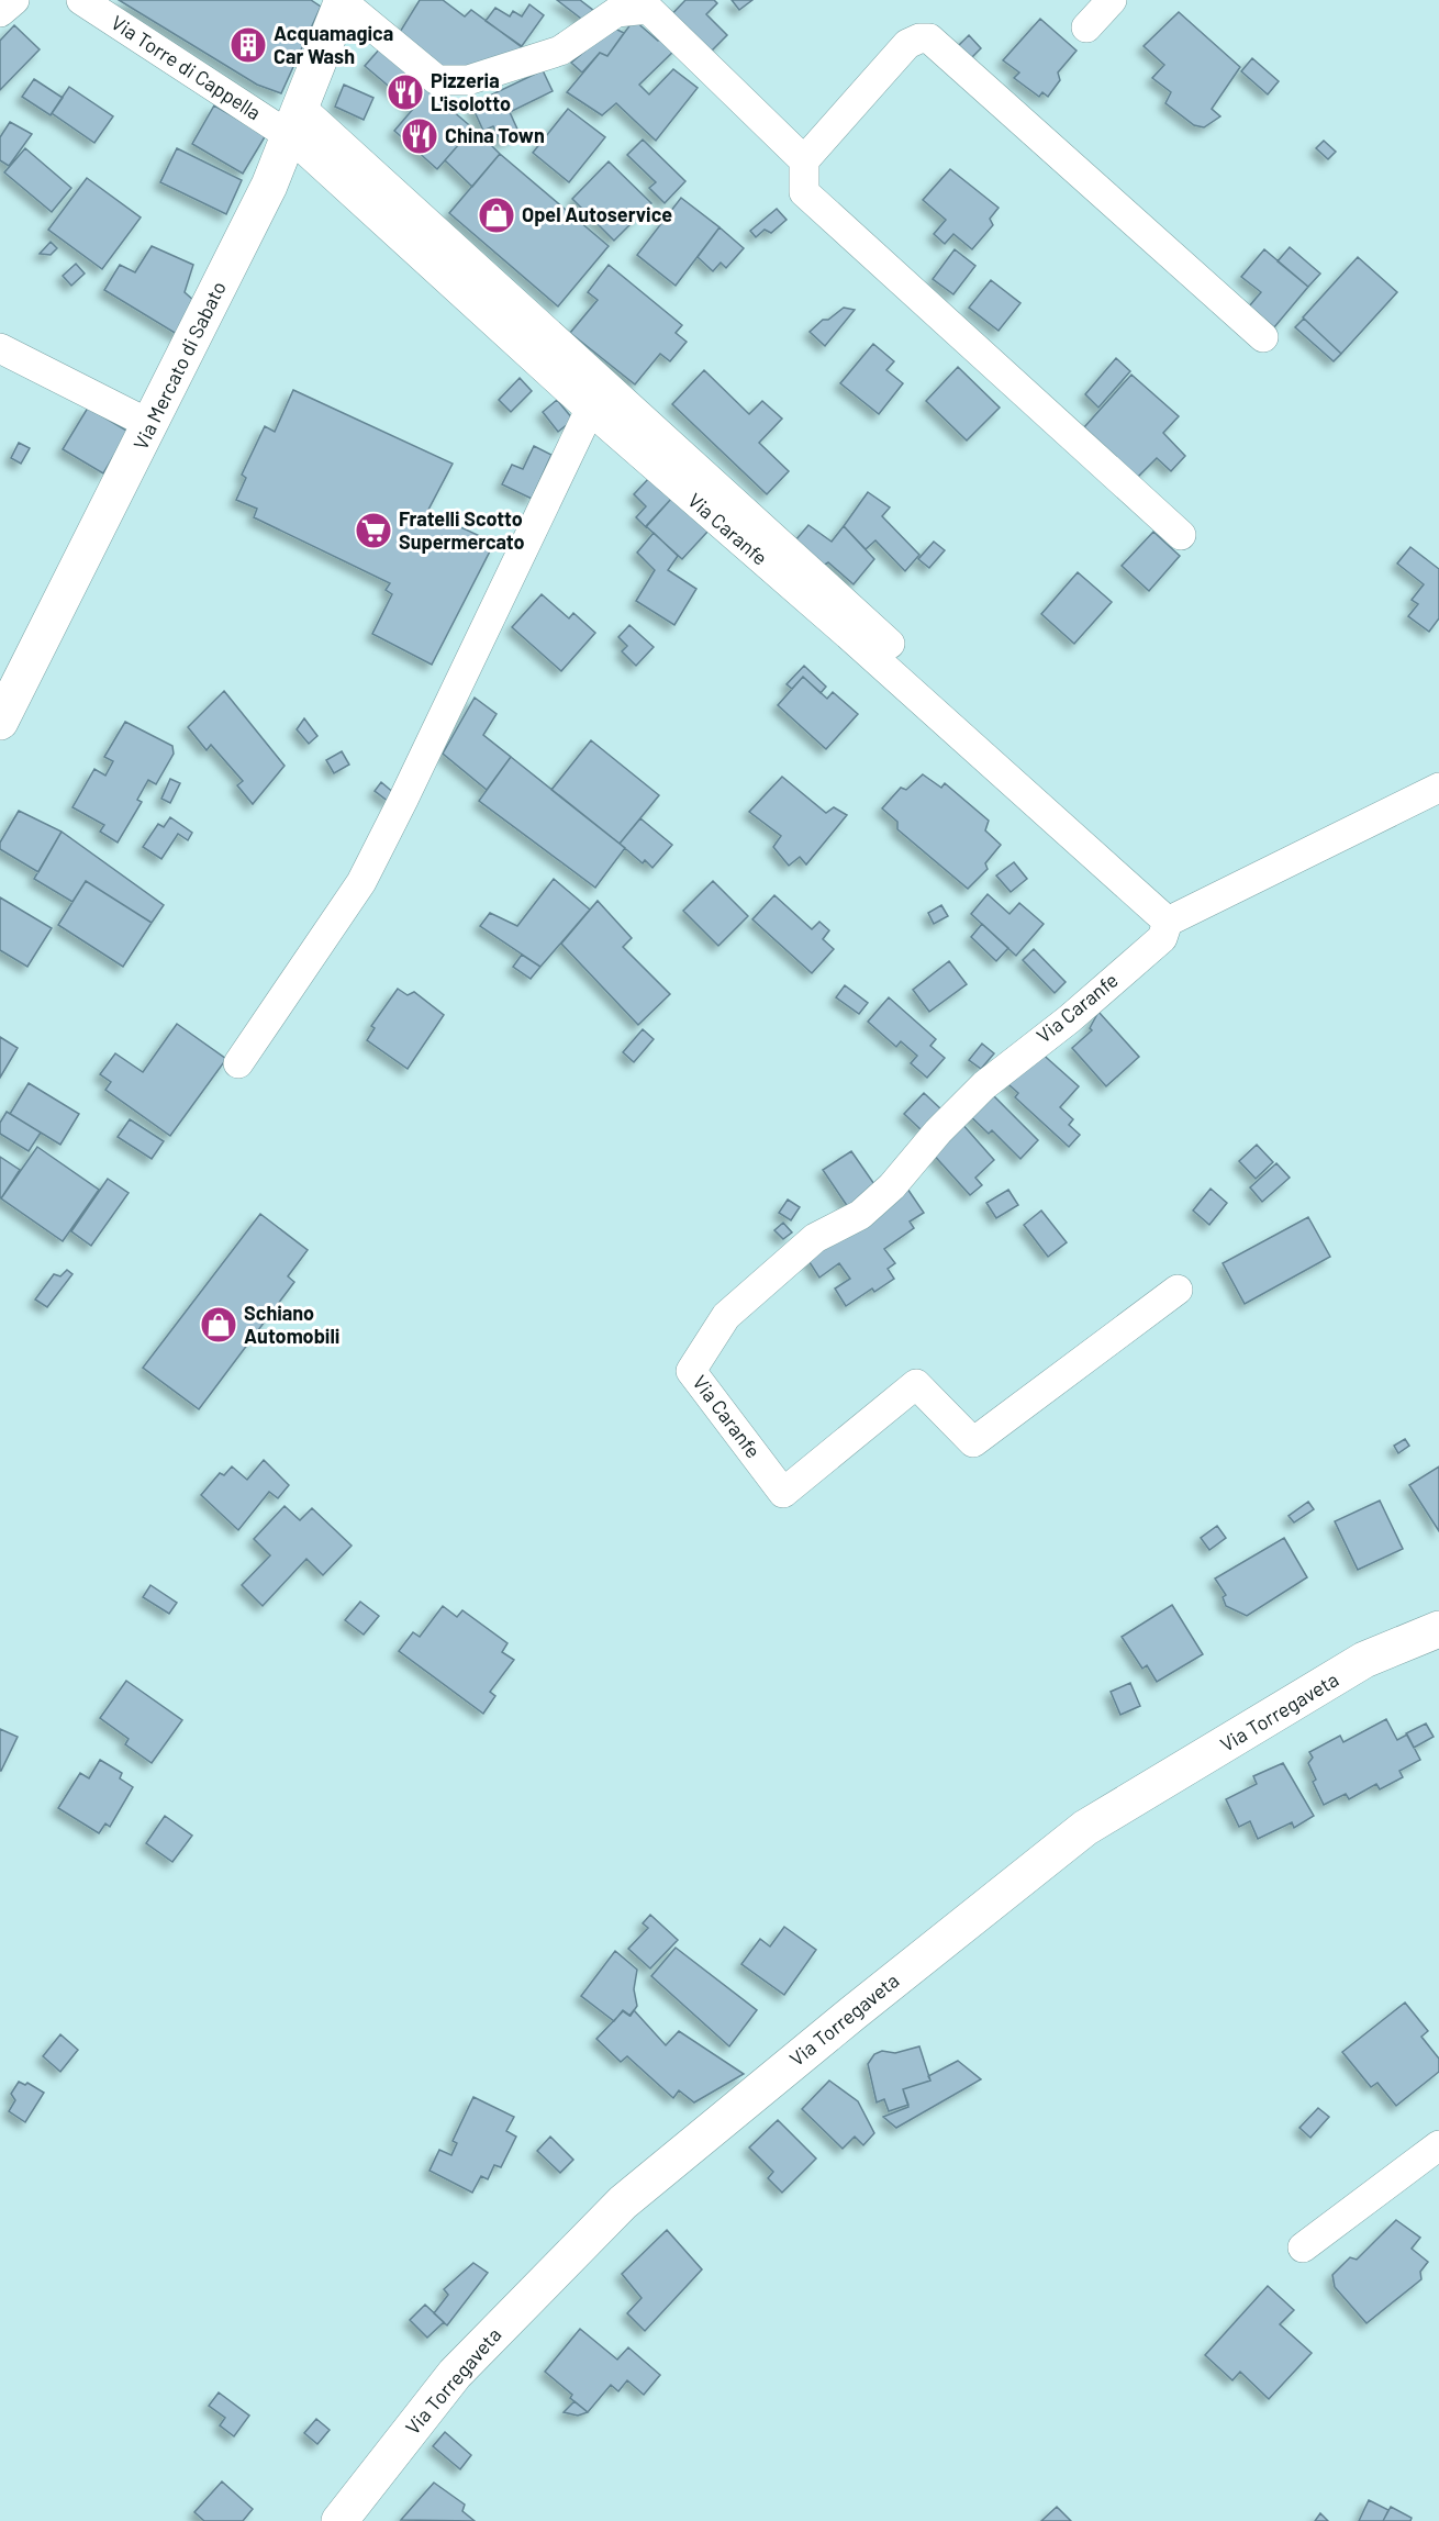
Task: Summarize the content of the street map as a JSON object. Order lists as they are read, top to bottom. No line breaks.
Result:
{"streets":{"street":["Via Torre di Cappella","Via Mercato di Sabato","Via Caranfe","Via Torregaveta"]},"crossings":[["Via Torre di Cappella","Via Mercato di Sabato"],["Via Torre di Cappella","Via Caranfe"],["Via Mercato di Sabato","Via Caranfe"]],"places":{"building":["Acquamagica Car Wash"],"restaurant":["Pizzeria L'isolotto","China Town"],"shop":["Opel Autoservice","Schiano Automobili"],"supermarket":["Fratelli Scotto Supermercato"]}}
